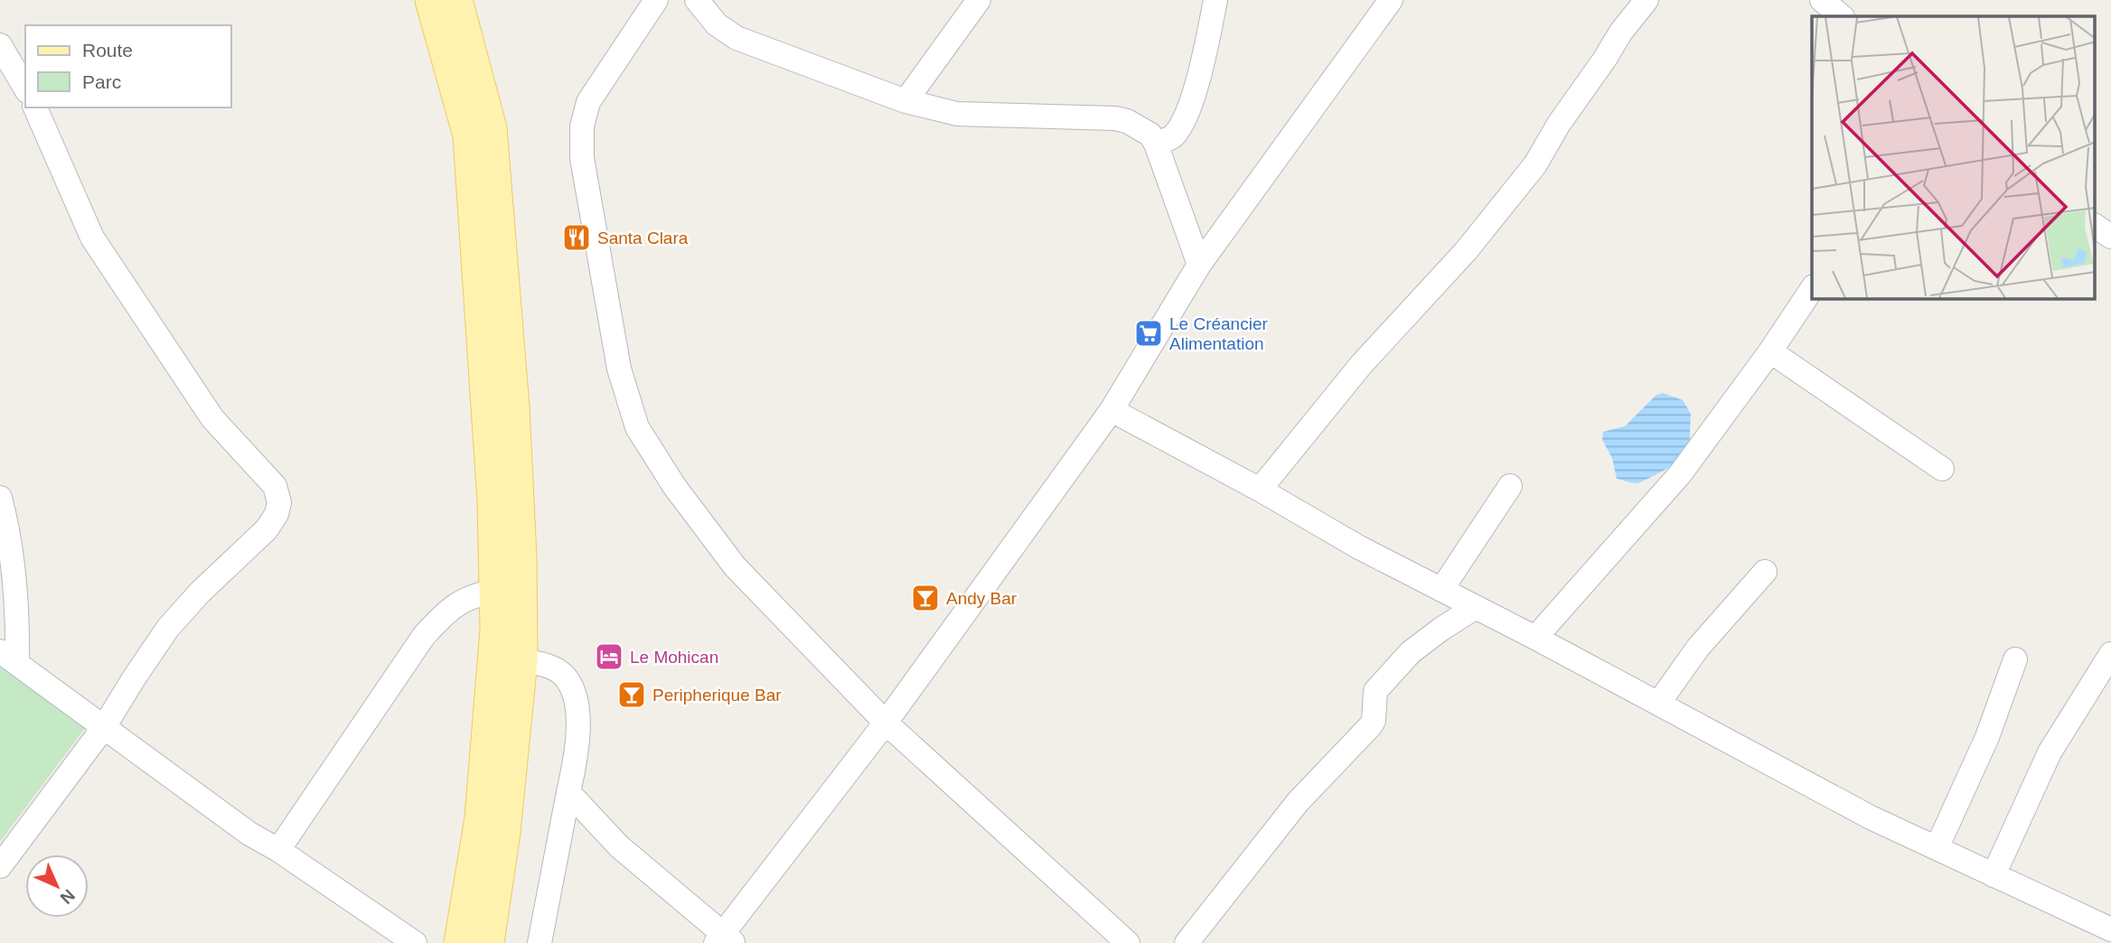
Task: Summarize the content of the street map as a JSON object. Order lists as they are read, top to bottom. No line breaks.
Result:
{"places":{"restaurant":["Santa Clara"],"supermarket":["Le Créancier Alimentation"],"bar":["Andy Bar","Peripherique Bar"],"hotel":["Le Mohican"]},"legend":["Route","Parc"],"north":"bottom right"}
